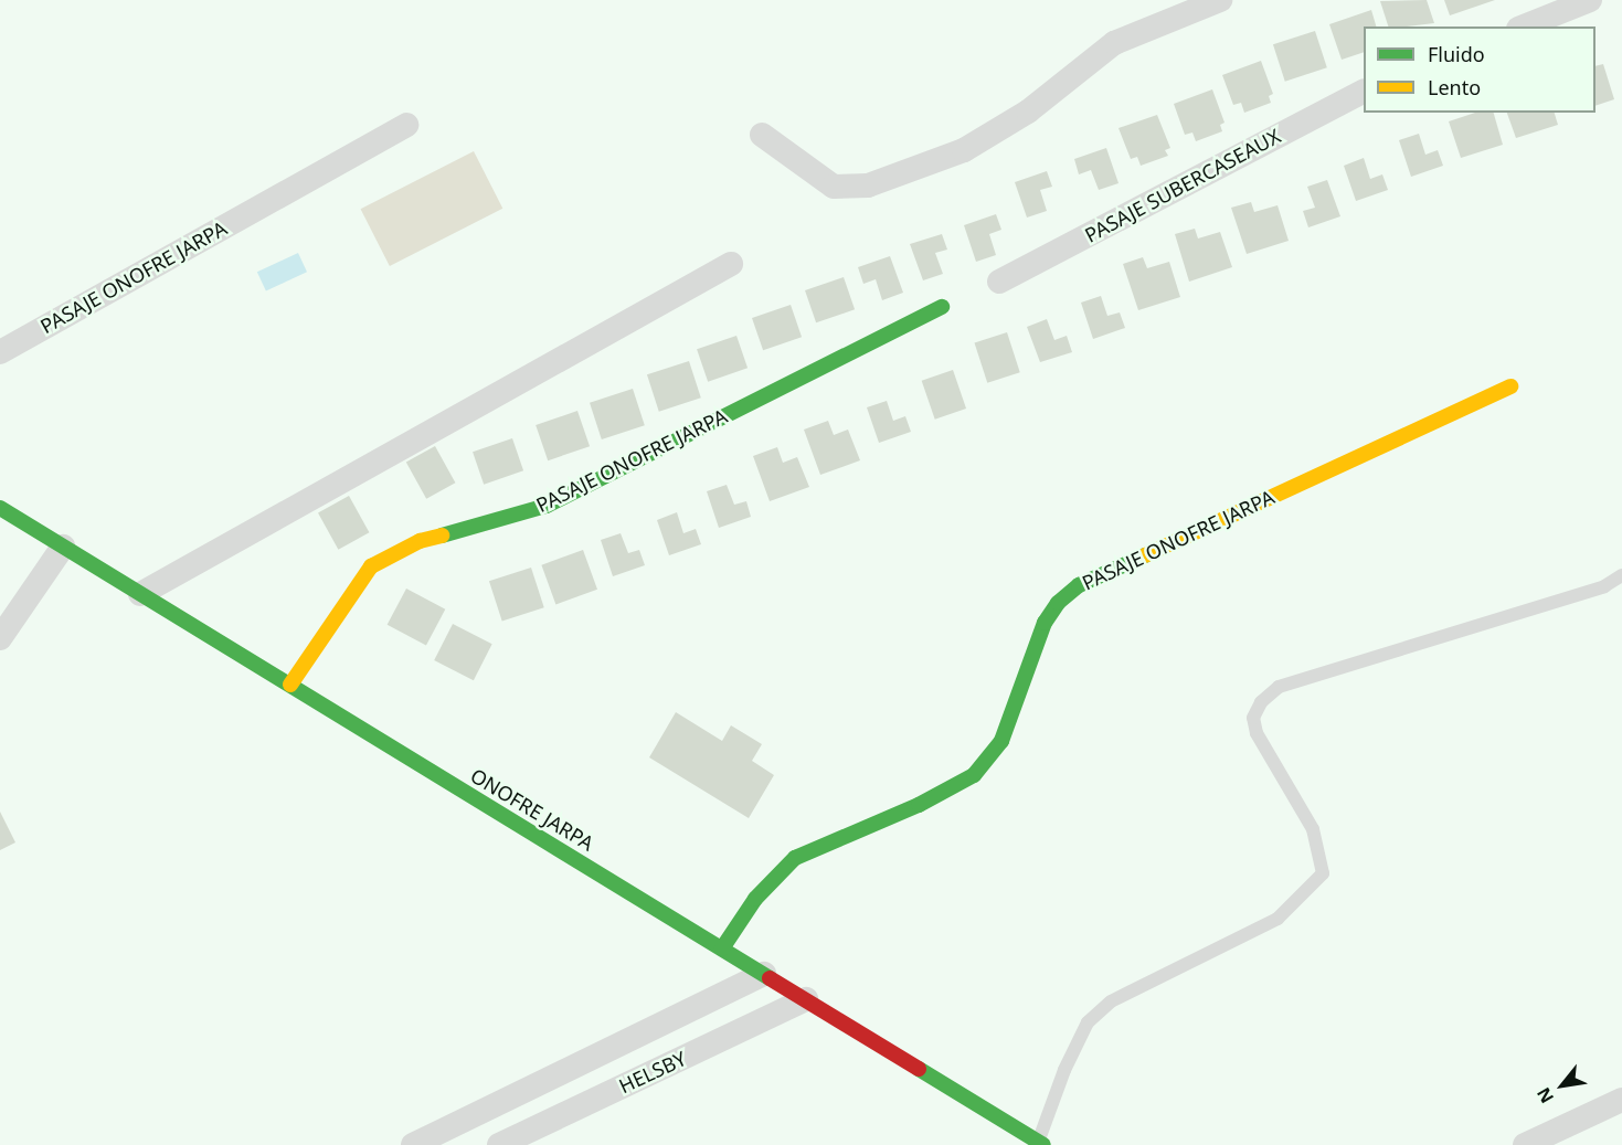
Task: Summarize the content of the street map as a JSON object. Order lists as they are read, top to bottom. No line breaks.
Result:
{"streets":{"street":["PASAJE SUBERCASEAUX","PASAJE ONOFRE JARPA","ONOFRE JARPA","HELSBY"]},"crossings":[["PASAJE ONOFRE JARPA","ONOFRE JARPA"],["ONOFRE JARPA","HELSBY"]],"legend":["Fluido","Lento"],"north":"bottom left"}
